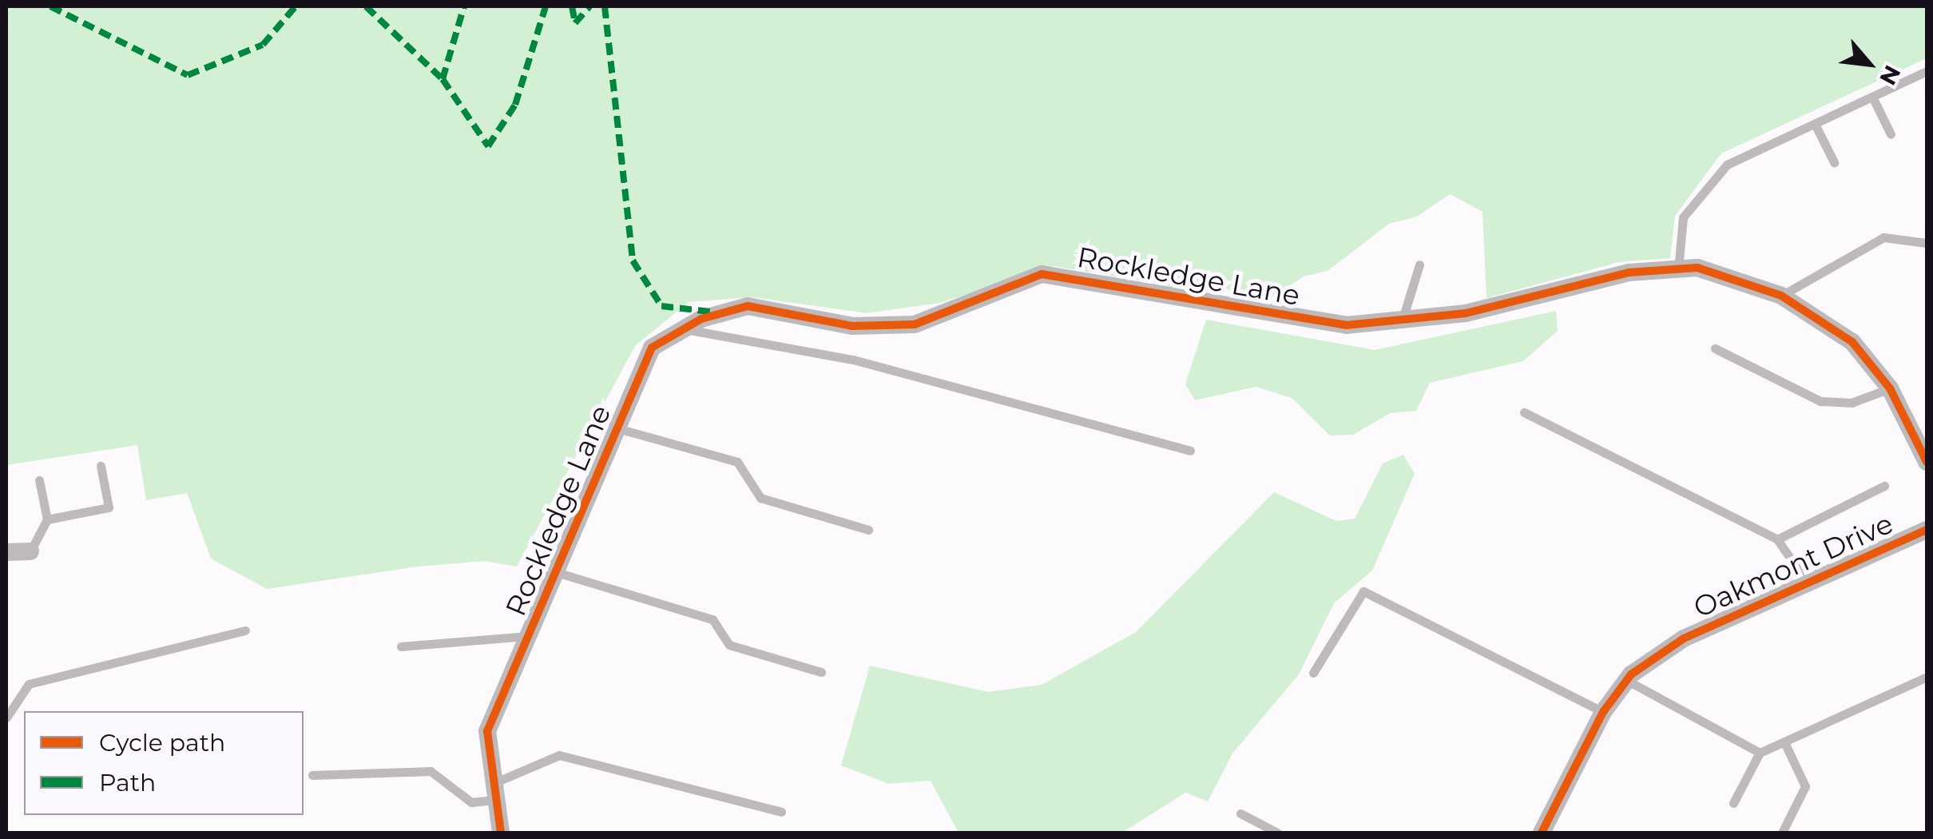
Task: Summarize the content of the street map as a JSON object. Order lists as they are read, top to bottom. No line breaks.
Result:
{"streets":{"street":["Rockledge Lane","Oakmont Drive"]},"legend":["Cycle path","Path"],"north":"bottom right"}
